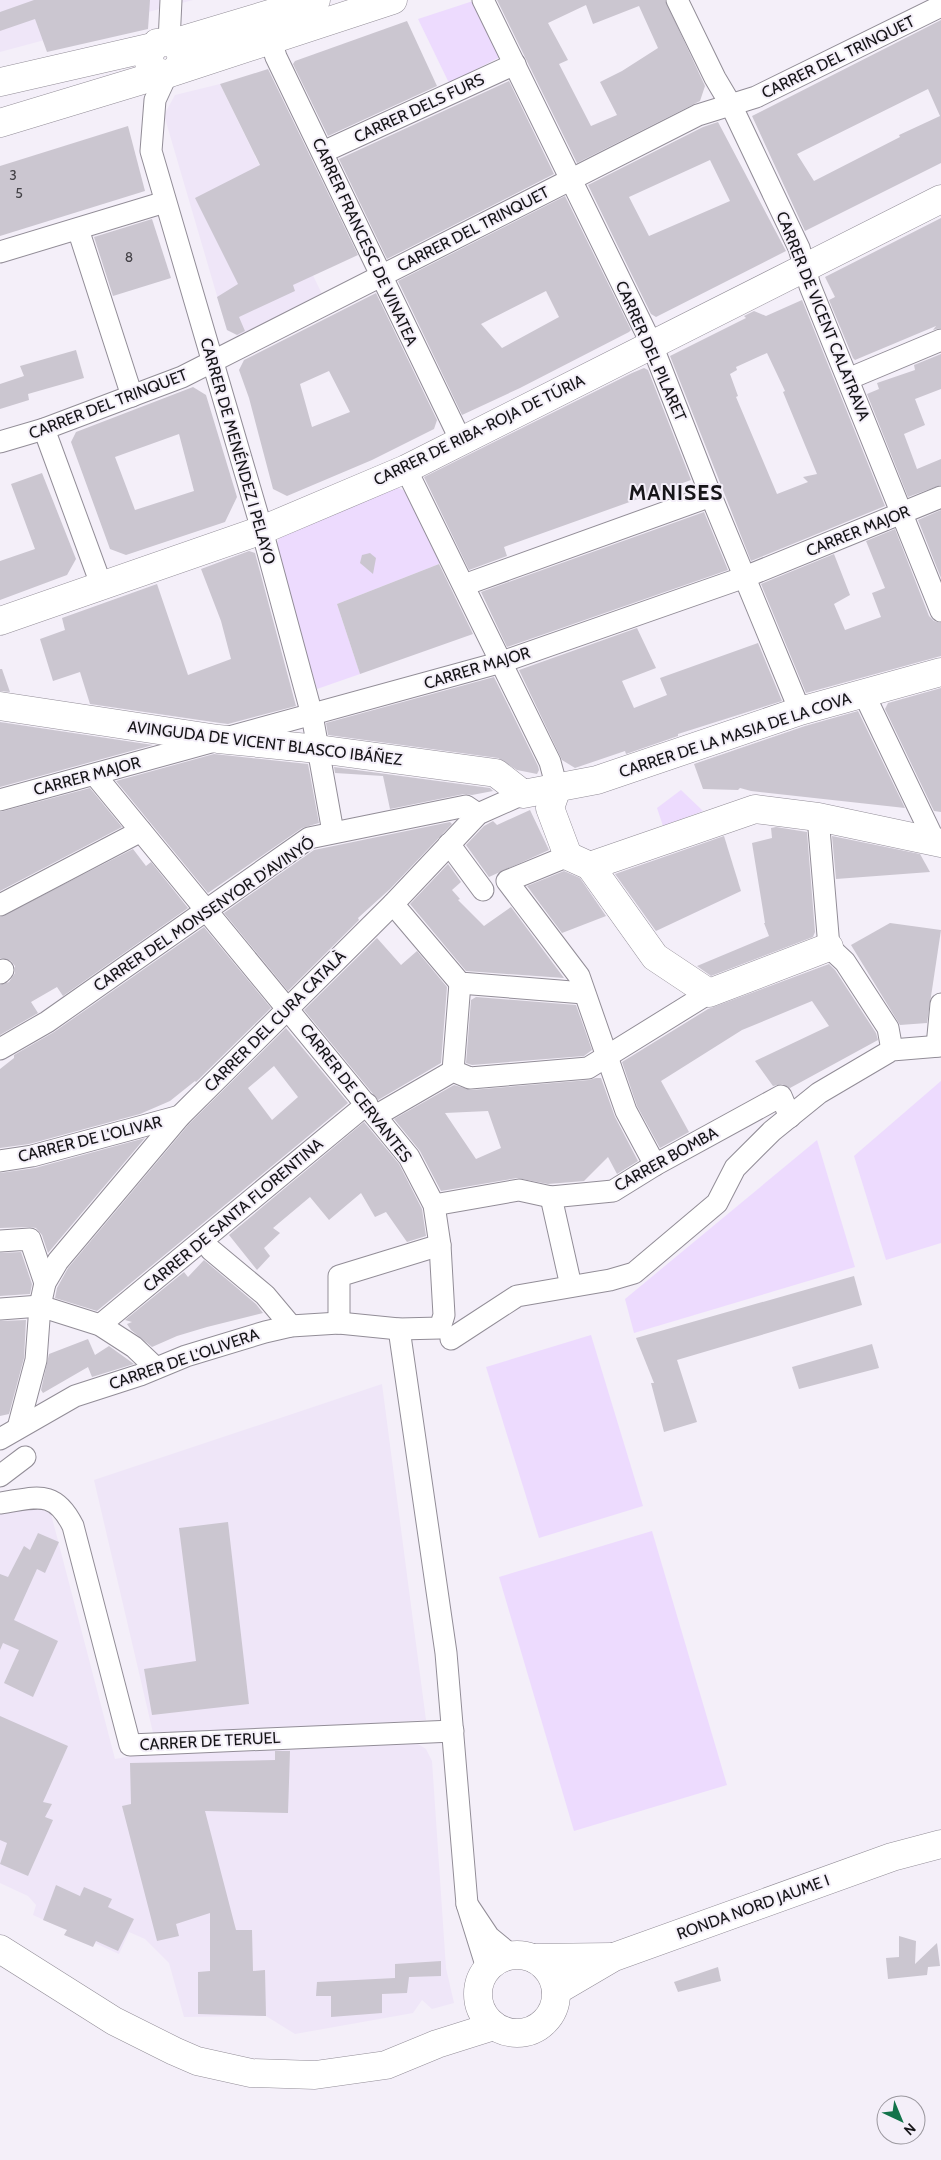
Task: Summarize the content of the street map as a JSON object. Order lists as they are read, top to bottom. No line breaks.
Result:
{"streets":{"main road":["CARRER DE RIBA-ROJA DE TÚRIA","CARRER DE LA MASIA DE LA COVA","AVINGUDA DE VICENT BLASCO IBÁÑEZ","CARRER DEL CURA CATALÀ","RONDA NORD JAUME I"],"street":["CARRER DEL TRINQUET","CARRER DELS FURS","CARRER FRANCESC DE VINATEA","CARRER DE VICENT CALATRAVA","CARRER DEL PILARET","CARRER DE MENÉNDEZ I PELAYO","CARRER MAJOR","CARRER DEL MONSENYOR D'AVINYÓ","CARRER DE CERVANTES","CARRER DE L'OLIVAR","CARRER BOMBA","CARRER DE SANTA FLORENTINA","CARRER DE L'OLIVERA","CARRER DE TERUEL"]},"crossings":[["CARRER DEL TRINQUET","CARRER FRANCESC DE VINATEA"],["CARRER DEL TRINQUET","CARRER DE VICENT CALATRAVA"],["CARRER DEL TRINQUET","CARRER DEL PILARET"],["CARRER DEL TRINQUET","CARRER DE MENÉNDEZ I PELAYO"],["CARRER DELS FURS","CARRER FRANCESC DE VINATEA"],["CARRER DELS FURS","CARRER DEL PILARET"],["CARRER FRANCESC DE VINATEA","CARRER DE RIBA-ROJA DE TÚRIA"],["CARRER DE VICENT CALATRAVA","CARRER DE RIBA-ROJA DE TÚRIA"],["CARRER DE VICENT CALATRAVA","CARRER MAJOR"],["CARRER DEL PILARET","CARRER DE RIBA-ROJA DE TÚRIA"],["CARRER DEL PILARET","CARRER MAJOR"],["CARRER DEL PILARET","CARRER DE LA MASIA DE LA COVA"],["CARRER DE RIBA-ROJA DE TÚRIA","CARRER DE MENÉNDEZ I PELAYO"],["CARRER DE MENÉNDEZ I PELAYO","CARRER MAJOR"],["CARRER DE MENÉNDEZ I PELAYO","AVINGUDA DE VICENT BLASCO IBÁÑEZ"],["CARRER DE MENÉNDEZ I PELAYO","CARRER DEL MONSENYOR D'AVINYÓ"],["CARRER MAJOR","AVINGUDA DE VICENT BLASCO IBÁÑEZ"],["CARRER MAJOR","CARRER DE CERVANTES"],["CARRER DE LA MASIA DE LA COVA","CARRER DEL CURA CATALÀ"],["AVINGUDA DE VICENT BLASCO IBÁÑEZ","CARRER DEL CURA CATALÀ"],["CARRER DEL MONSENYOR D'AVINYÓ","CARRER DEL CURA CATALÀ"],["CARRER DEL MONSENYOR D'AVINYÓ","CARRER DE CERVANTES"],["CARRER DEL CURA CATALÀ","CARRER DE CERVANTES"],["CARRER DEL CURA CATALÀ","CARRER DE L'OLIVAR"],["CARRER DEL CURA CATALÀ","CARRER DE L'OLIVERA"],["CARRER DE CERVANTES","CARRER BOMBA"],["CARRER DE CERVANTES","CARRER DE SANTA FLORENTINA"],["CARRER DE CERVANTES","CARRER DE L'OLIVERA"]],"districts":["MANISES"],"house_numbers":["3","5","8"],"north":"bottom right"}
